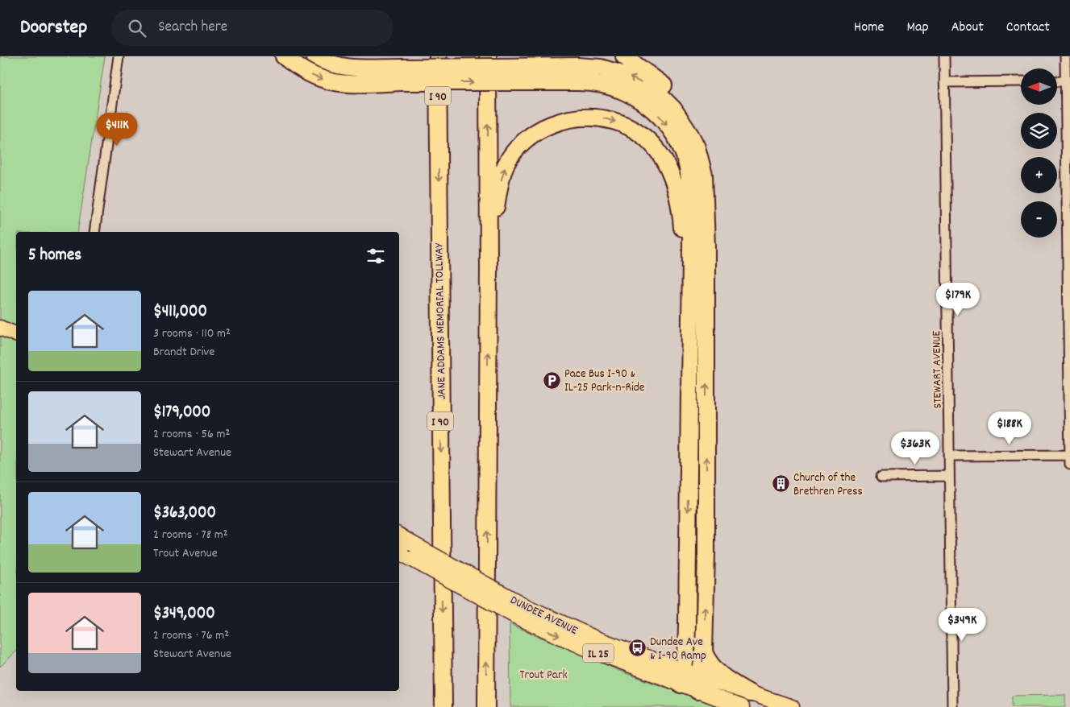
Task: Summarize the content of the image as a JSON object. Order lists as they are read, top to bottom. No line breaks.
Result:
{"streets":{"highway":["I 90","JANE ADDAMS MEMORIAL TOLLWAY"],"main road":["DUNDEE AVENUE","IL 25"],"street":["STEWART AVENUE"]},"parks":["Trout Park"],"places":{"parking":["Pace Bus I-90 & IL-25 Park-n-Ride"],"building":["Church of the Brethren Press"],"bus stop":["Dundee Ave & I-90 Ramp"]},"north":"left","page":{"header":"Doorstep","search":"Search here","nav":["Home","Map","About","Contact"],"map_buttons":["+","−"],"price":["$411K","$179K","$188K","$363K","$349K"],"heading":"5 homes","list":[{"name":"$411,000","note":"3 rooms · 110 m² · Brandt Drive"},{"name":"$179,000","note":"2 rooms · 56 m² · Stewart Avenue"},{"name":"$363,000","note":"2 rooms · 78 m² · Trout Avenue"},{"name":"$349,000","note":"2 rooms · 76 m² · Stewart Avenue"}]}}
